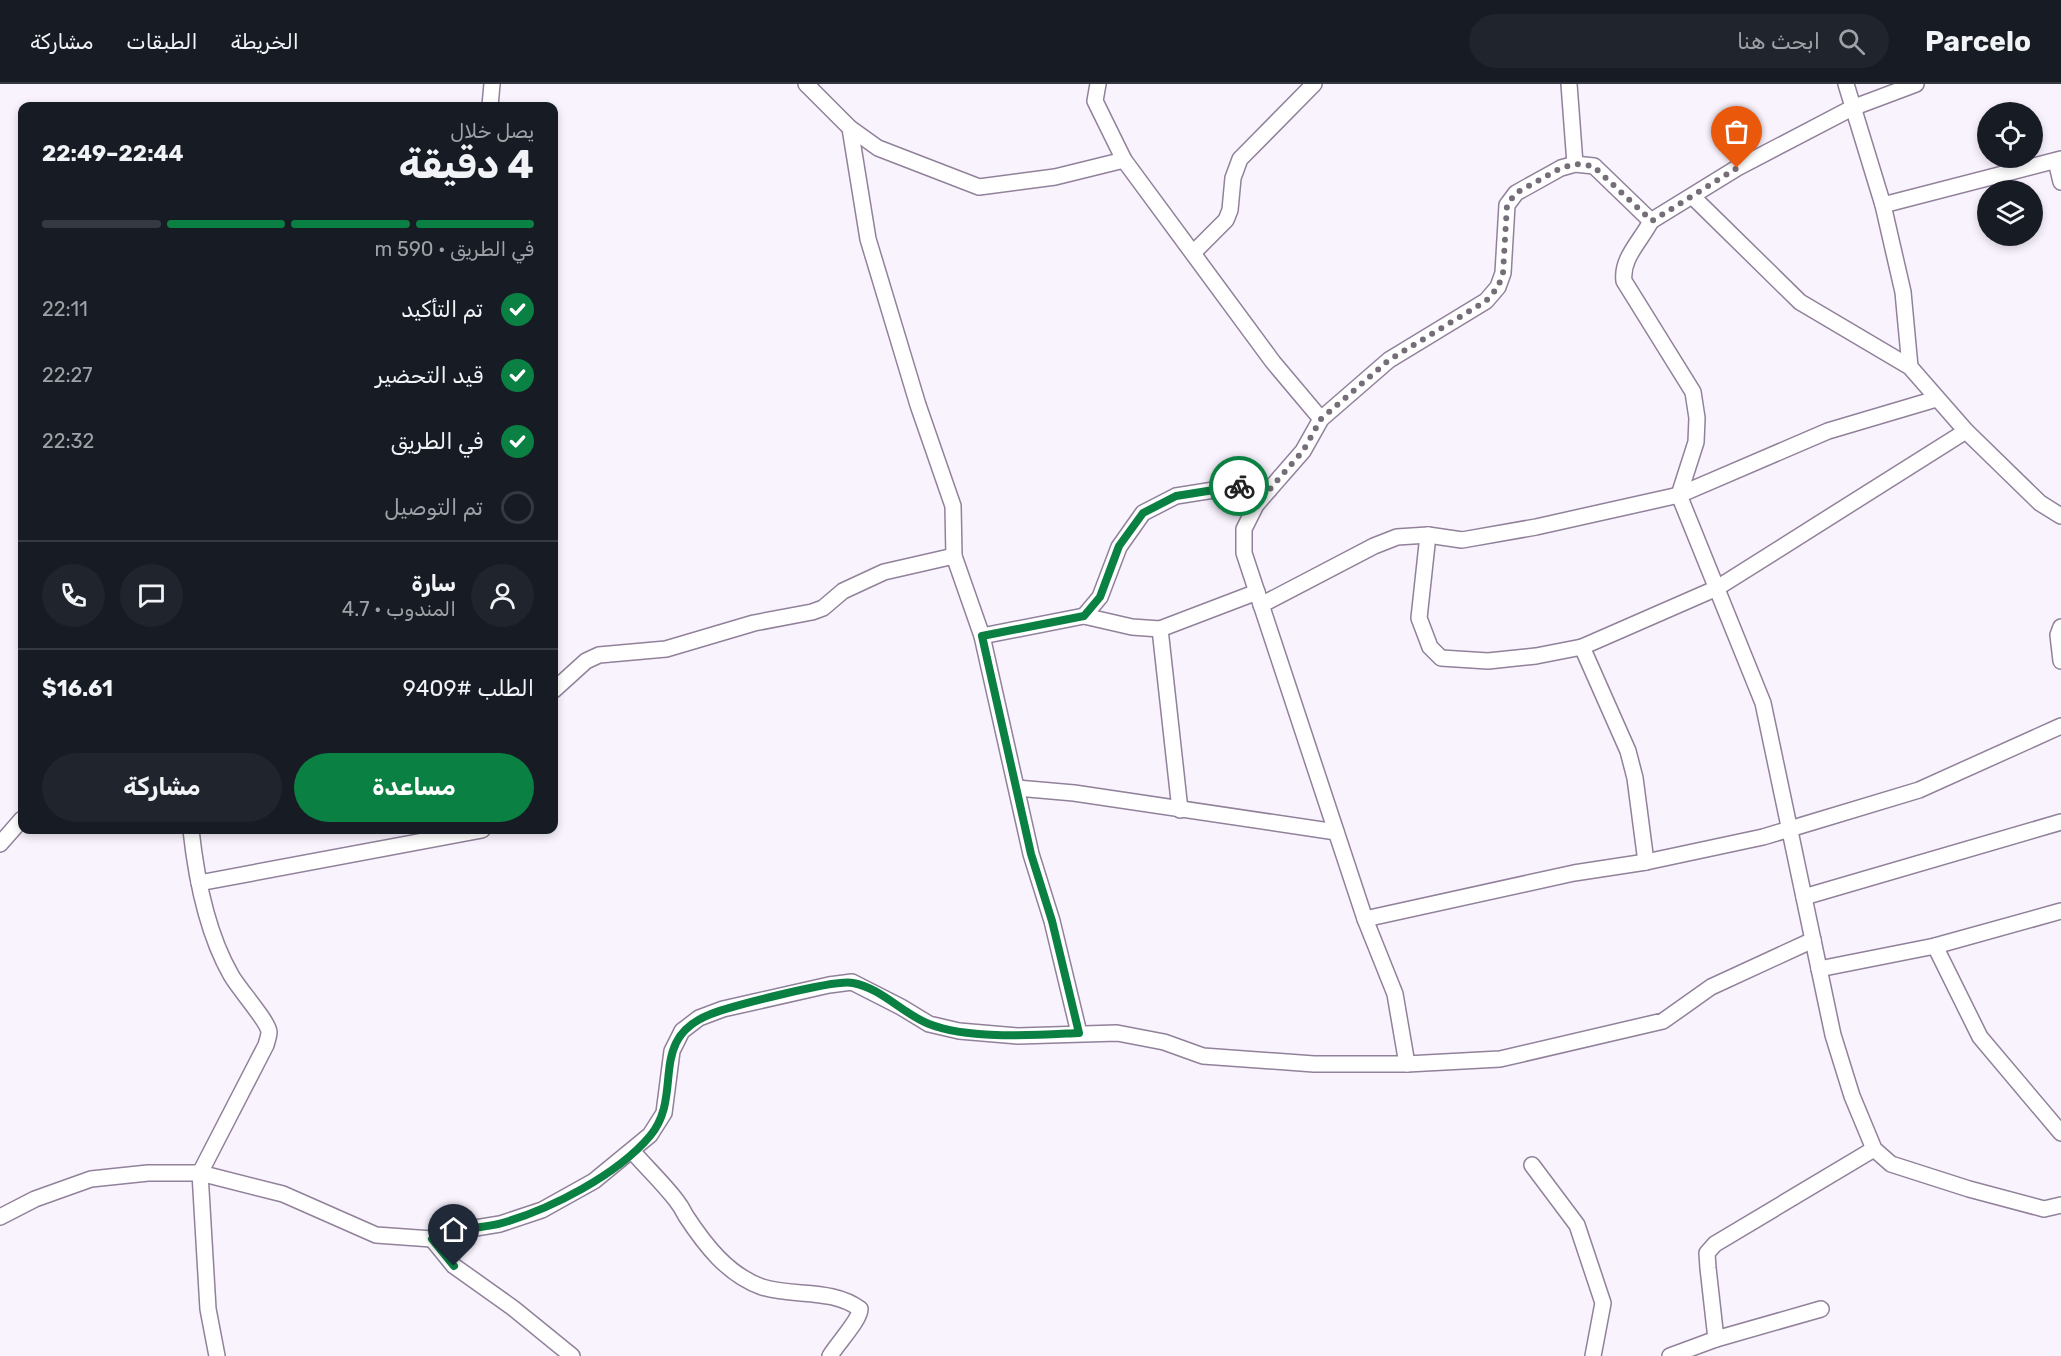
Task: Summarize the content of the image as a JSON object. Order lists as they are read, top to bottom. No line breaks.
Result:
{"page":{"header":"Parcelo","search":"ابحث هنا","nav":["الخريطة","الطبقات","مشاركة"],"heading":["4 دقيقة","يصل خلال","22:44–22:49"],"panel":["سارة","المندوب · 4.7","الطلب #9409","$16.61"],"bar":"في الطريق · 590 m","list":[["تم التأكيد","22:11"],["قيد التحضير","22:27"],["في الطريق","22:32"],"تم التوصيل"],"buttons":["مساعدة","مشاركة"]}}
